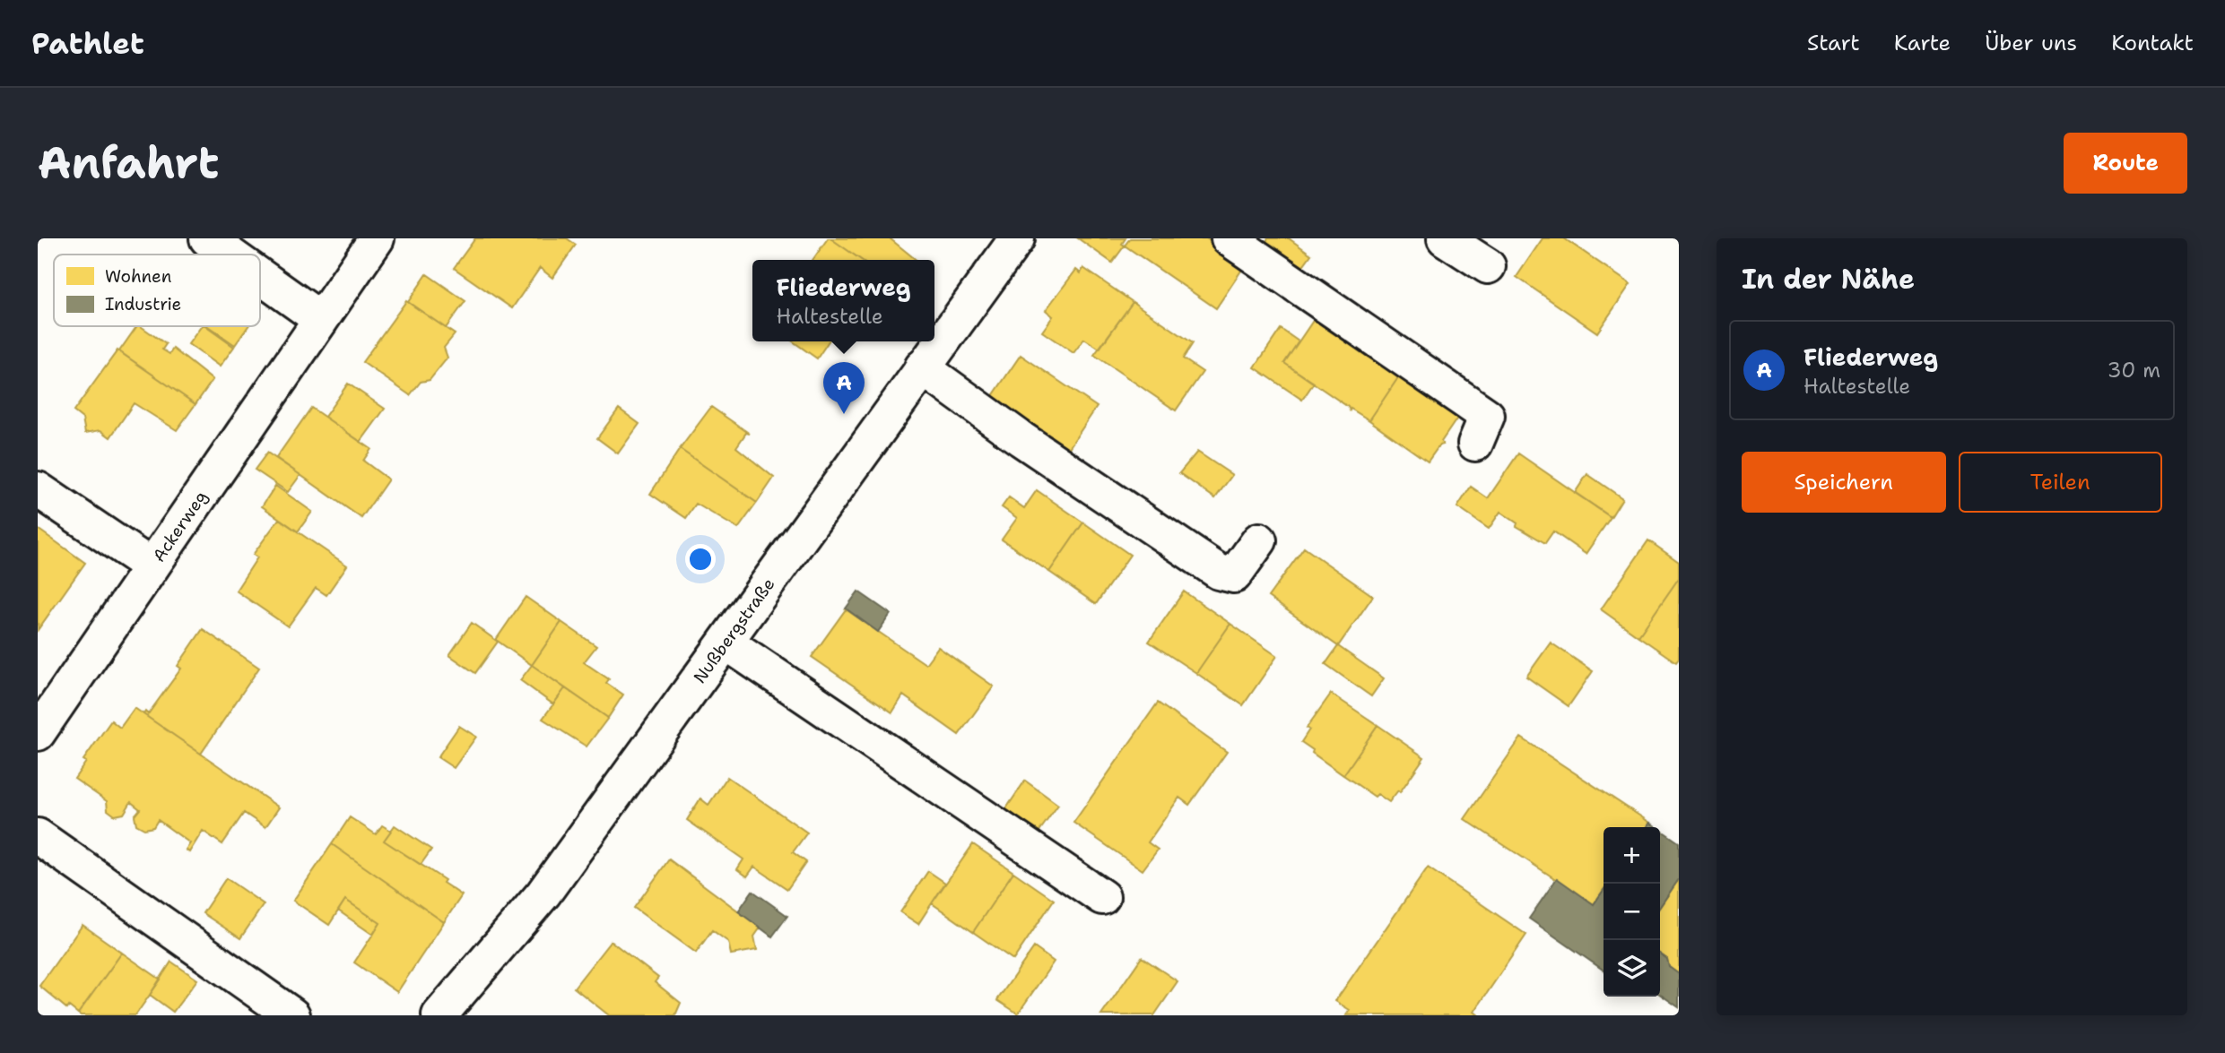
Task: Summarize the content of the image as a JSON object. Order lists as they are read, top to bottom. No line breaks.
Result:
{"streets":{"street":["Ackerweg","Nußbergstraße"]},"legend":["Wohnen","Industrie"],"page":{"header":"Pathlet","nav":["Start","Karte","Über uns","Kontakt"],"buttons":["Route",["Speichern","Teilen"]],"title":"Anfahrt","heading":"In der Nähe","popup":["Fliederweg","Haltestelle"],"list":[{"mark":"A","name":"Fliederweg","note":"Haltestelle","value":"30 m"}],"pins":"A","map_buttons":["+","−"]}}
